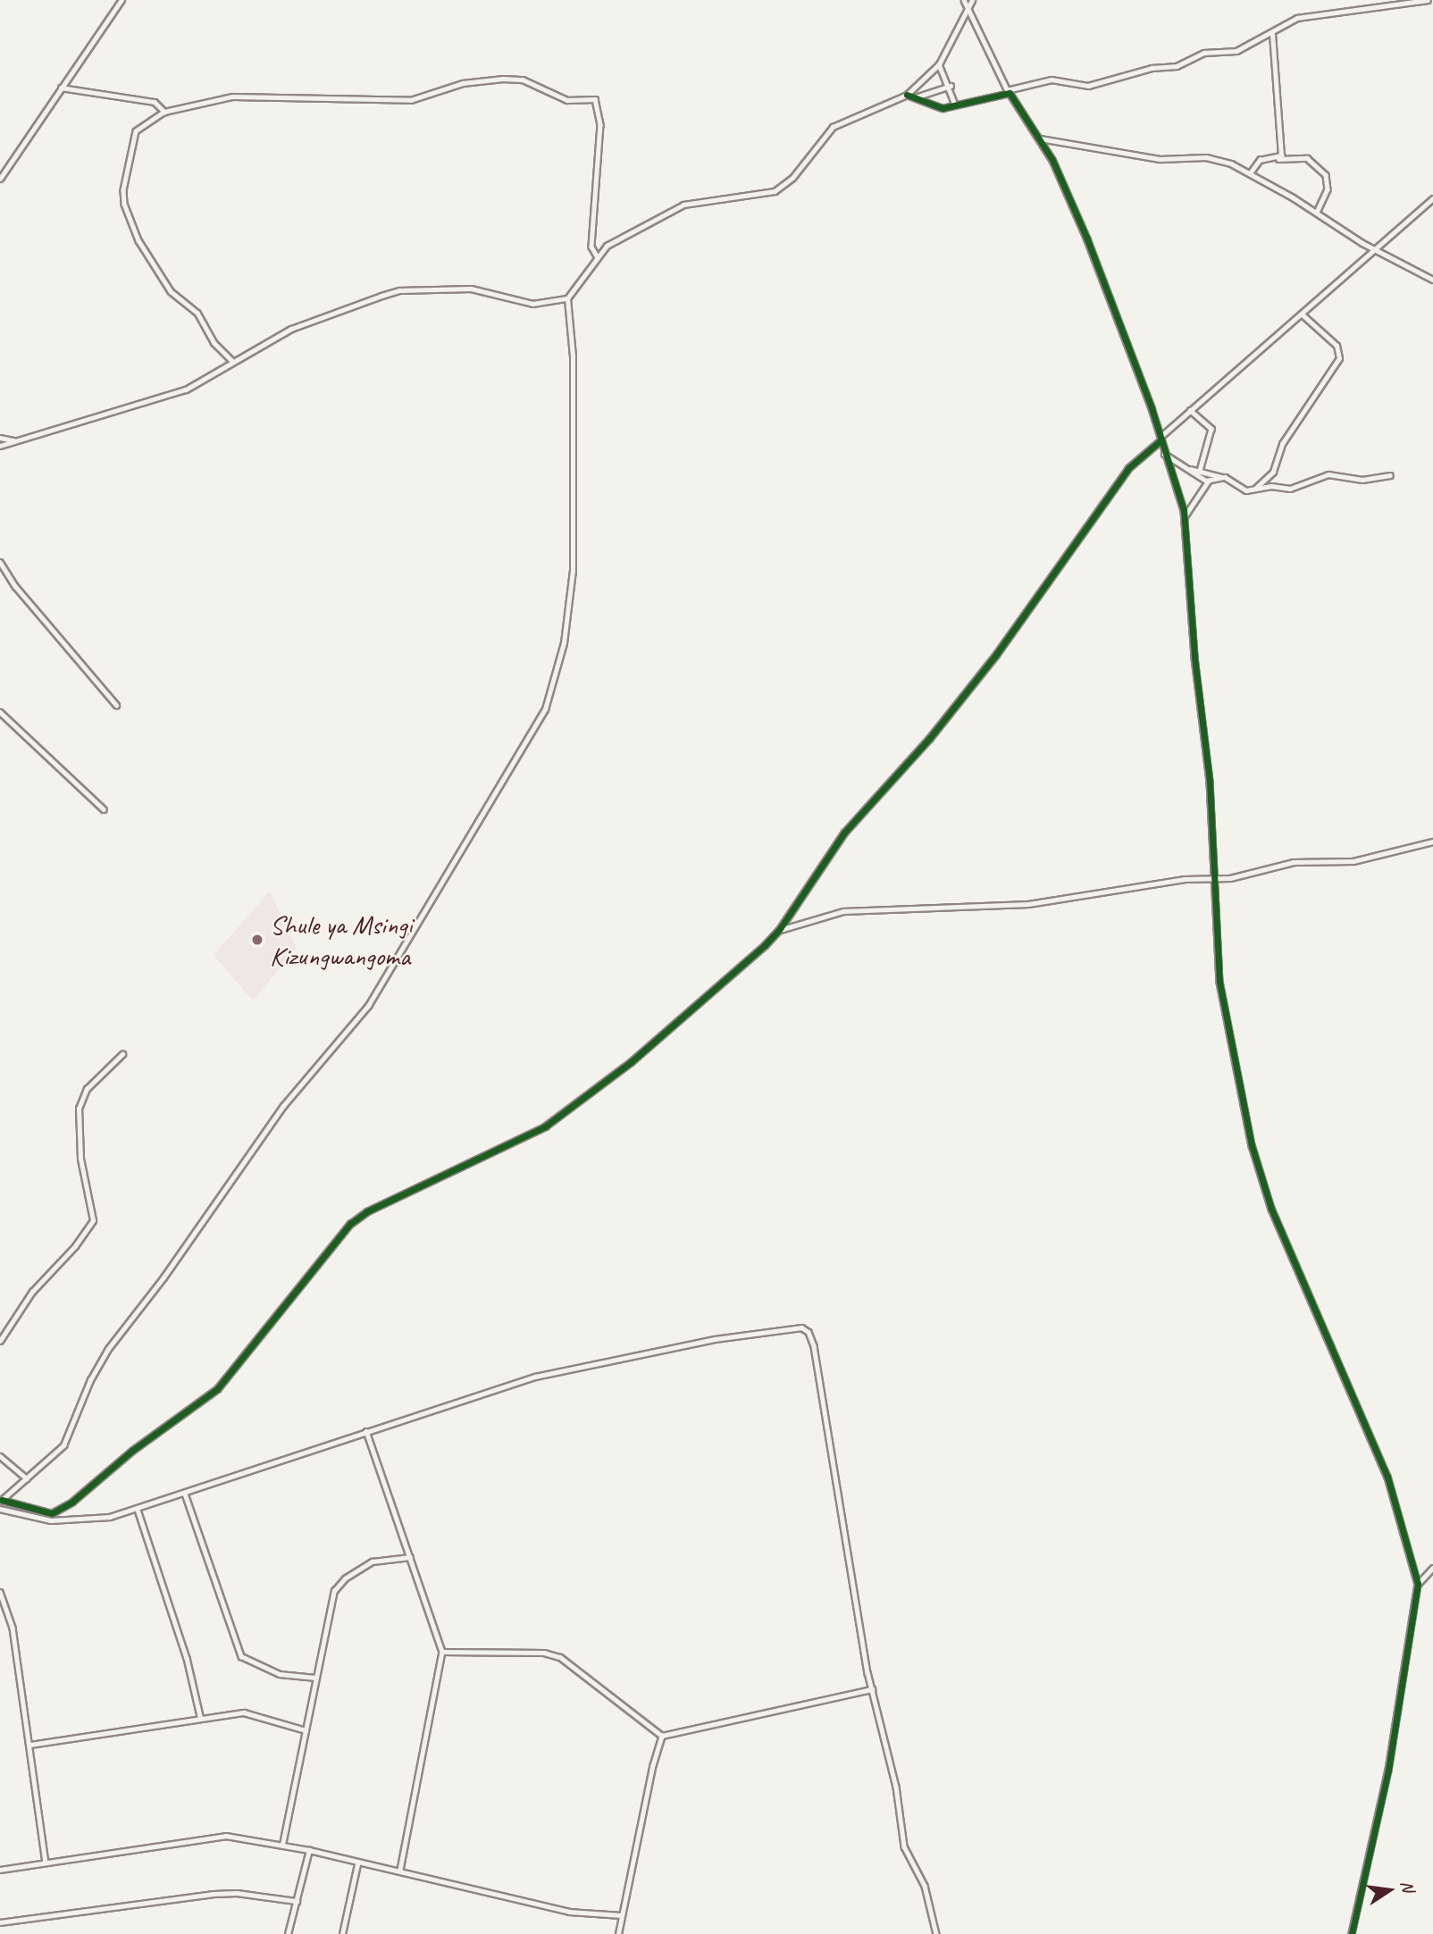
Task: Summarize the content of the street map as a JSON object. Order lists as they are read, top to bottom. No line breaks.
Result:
{"places":["Shule ya Msingi Kizungwangoma"],"north":"right"}
